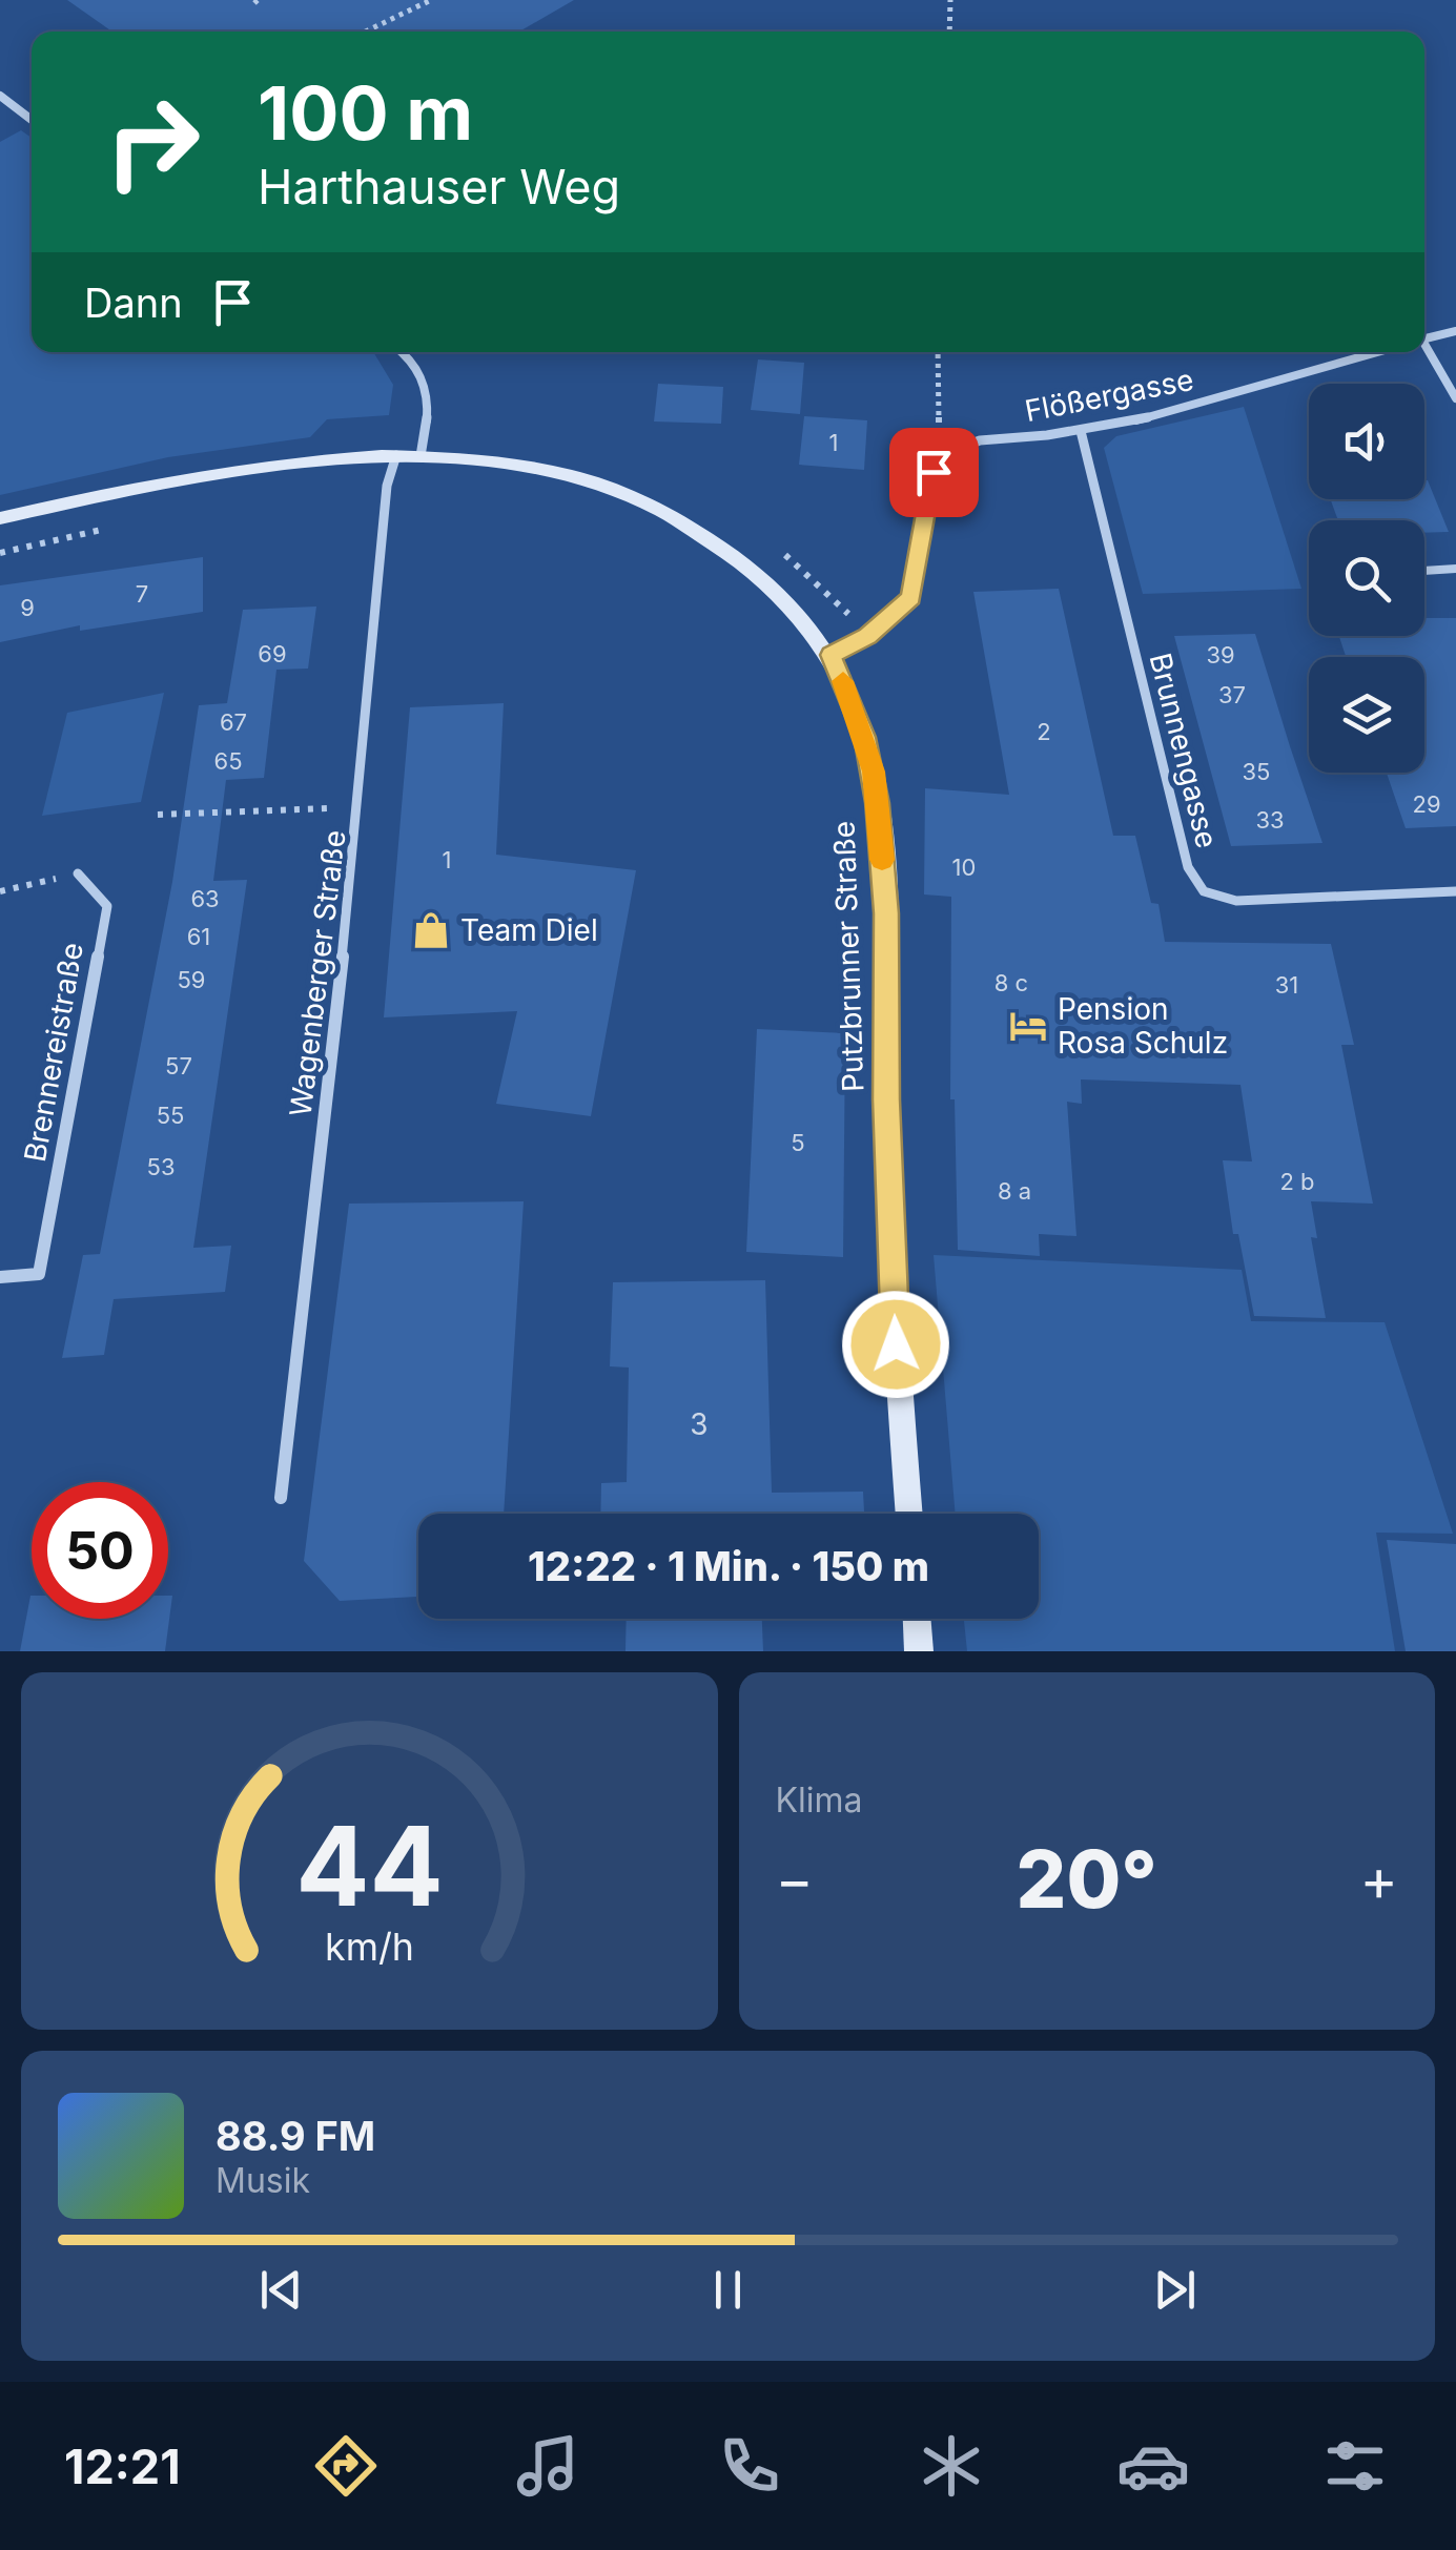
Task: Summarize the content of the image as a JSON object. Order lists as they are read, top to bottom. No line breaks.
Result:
{"streets":{"main road":["Putzbrunner Straße"],"street":["Flößergasse","Brunnengasse","Wagenberger Straße","Brennereistraße"]},"crossings":[["Flößergasse","Brunnengasse"],["Putzbrunner Straße","Wagenberger Straße"]],"places":{"shop":["Team Diel"],"hotel":["Pension Rosa Schulz"]},"house_numbers":["1","7","9","69","39","37","67","2","65","35","29","33","1","10","63","61","59","8 c","31","57","55","5","53","2 b","8 a","3"],"page":{"turn":["100 m","Harthauser Weg"],"then":"Dann","limit":"50","trip":"12:22 · 1 Min. · 150 m","tile":"Klima","heat":["−","20°","+"],"song":["88.9 FM","Musik"],"tabs":"12:21","gauge":["44","km/h"]}}
